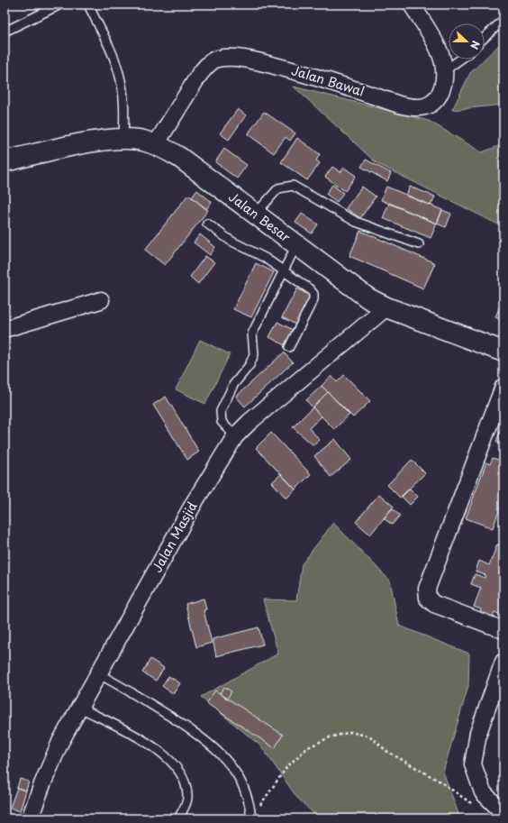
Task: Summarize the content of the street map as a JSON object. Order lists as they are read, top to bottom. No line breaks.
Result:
{"streets":{"street":["Jalan Bawal","Jalan Besar","Jalan Masjid"]},"crossings":[["Jalan Bawal","Jalan Besar"],["Jalan Besar","Jalan Masjid"]],"north":"right"}
